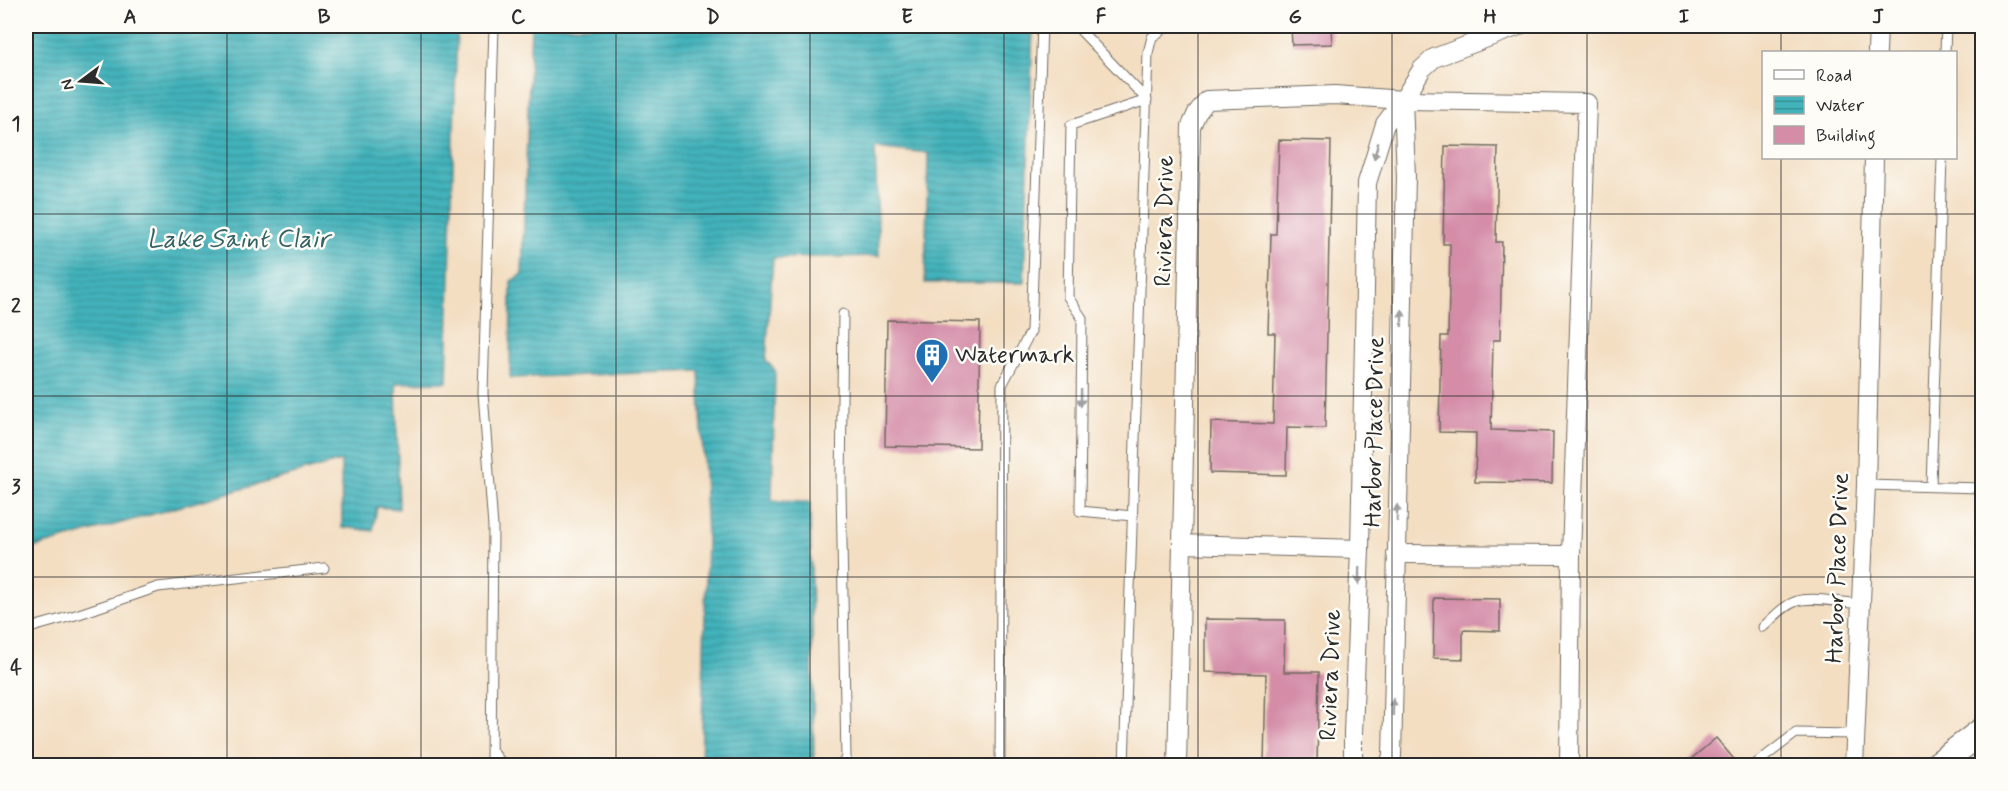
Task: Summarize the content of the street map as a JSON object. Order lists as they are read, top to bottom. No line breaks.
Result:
{"streets":{"street":["Riviera Drive","Harbor Place Drive"]},"crossings":[["Riviera Drive","Harbor Place Drive"]],"one_way":["Harbor Place Drive"],"water":["Lake Saint Clair"],"places":{"building":["Watermark"]},"legend":["Road","Water","Building"],"north":"left","grid":{"columns":["A","B","C","D","E","F","G","H","I","J"],"rows":["1","2","3","4"]}}
